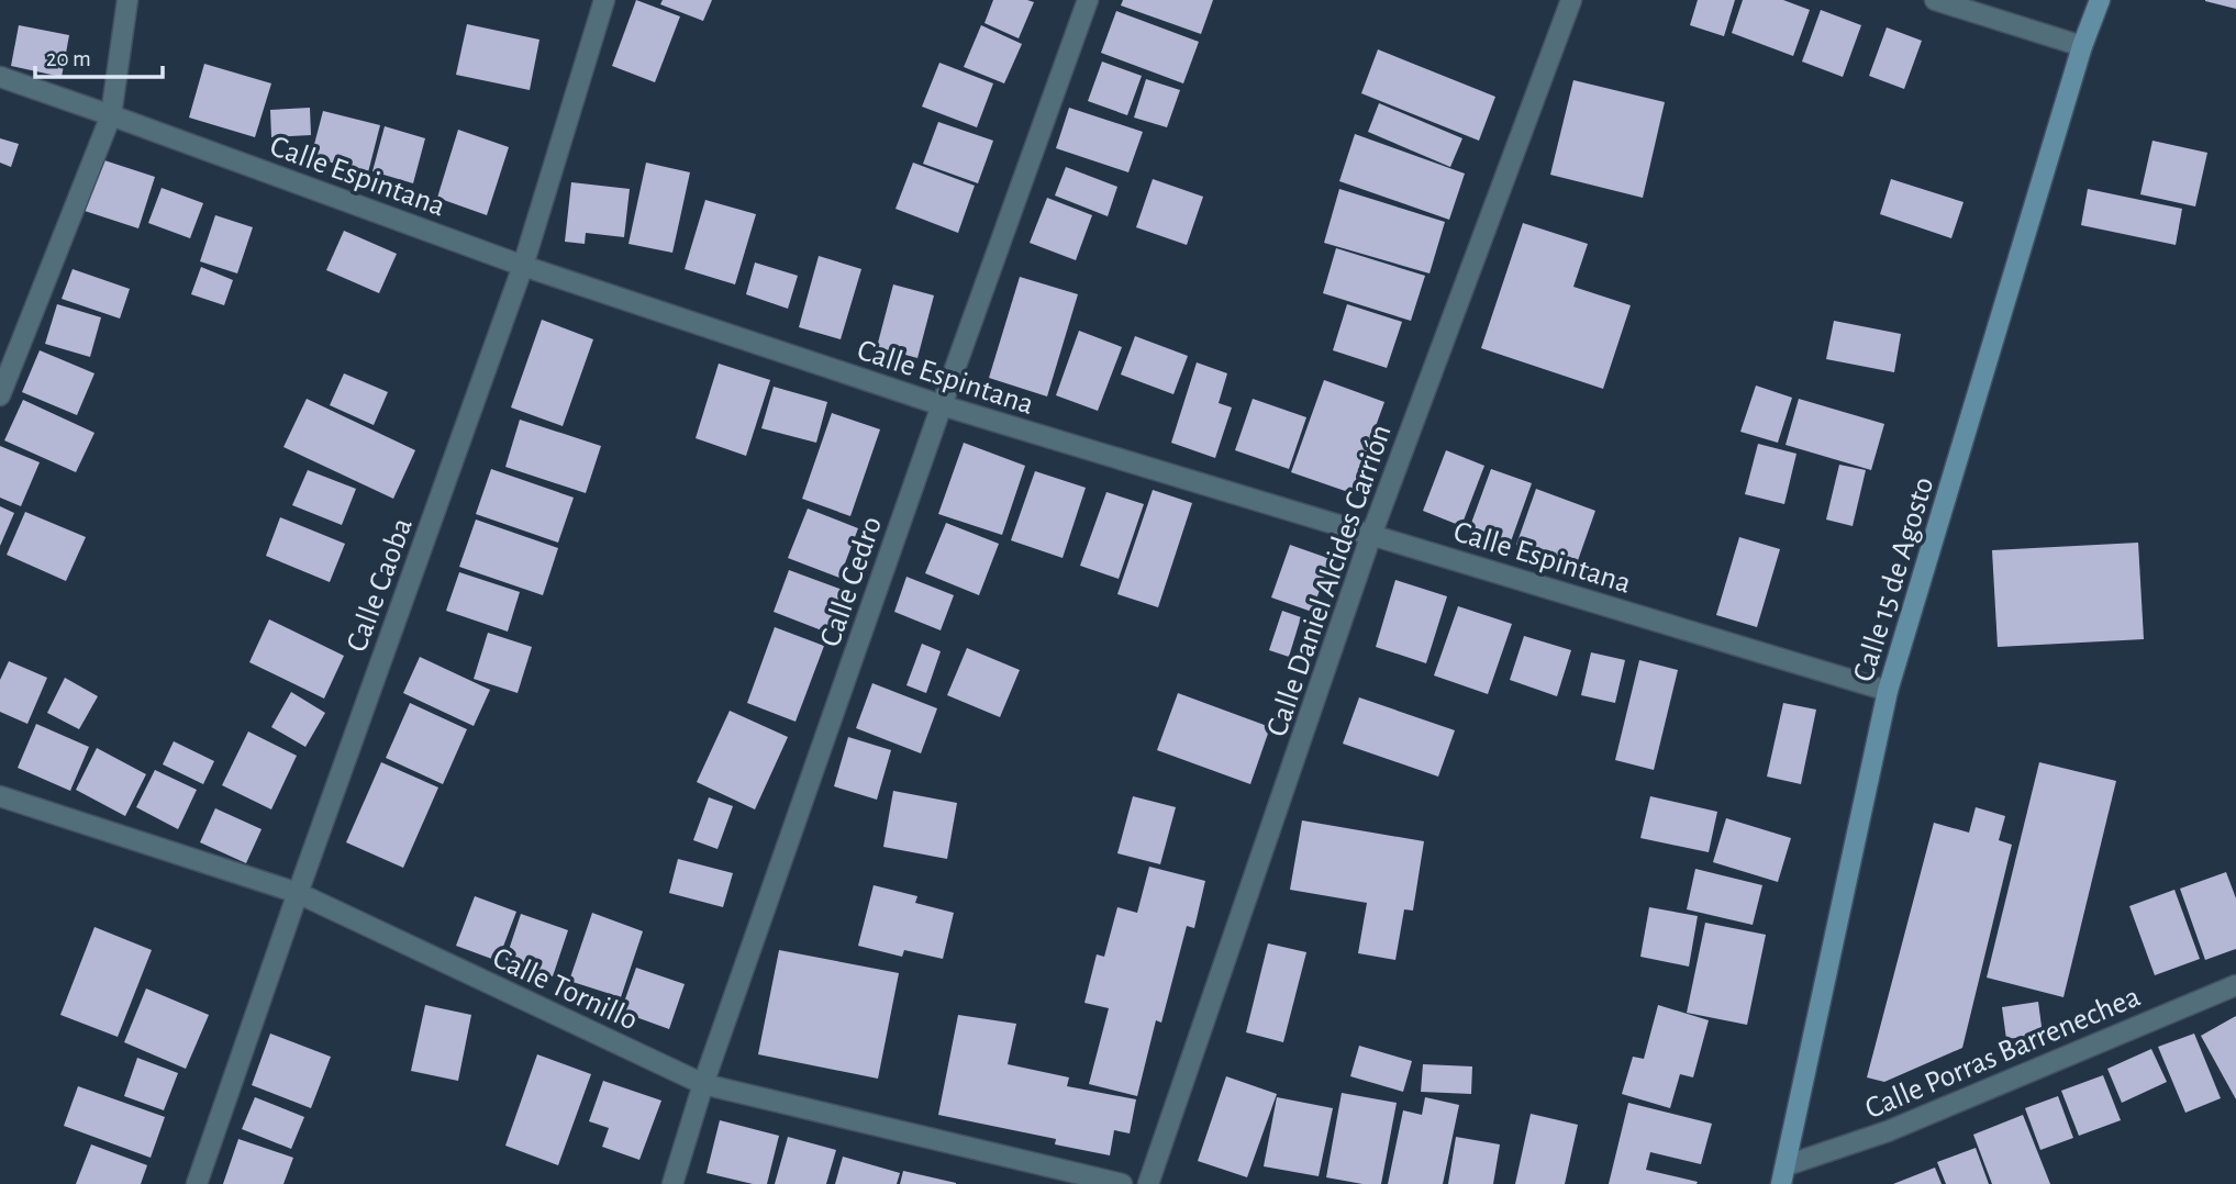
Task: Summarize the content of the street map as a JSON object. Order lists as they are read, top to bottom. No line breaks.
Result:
{"streets":{"street":["Calle Espintana","Calle 15 de Agosto","Calle Daniel Alcides Carrión","Calle Cedro","Calle Caoba","Calle Tornillo","Calle Porras Barrenechea"]},"crossings":[["Calle Espintana","Calle 15 de Agosto"],["Calle Espintana","Calle Daniel Alcides Carrión"],["Calle Espintana","Calle Cedro"],["Calle Espintana","Calle Caoba"],["Calle 15 de Agosto","Calle Porras Barrenechea"],["Calle Cedro","Calle Tornillo"],["Calle Caoba","Calle Tornillo"]],"scale_bar":"20 m"}
